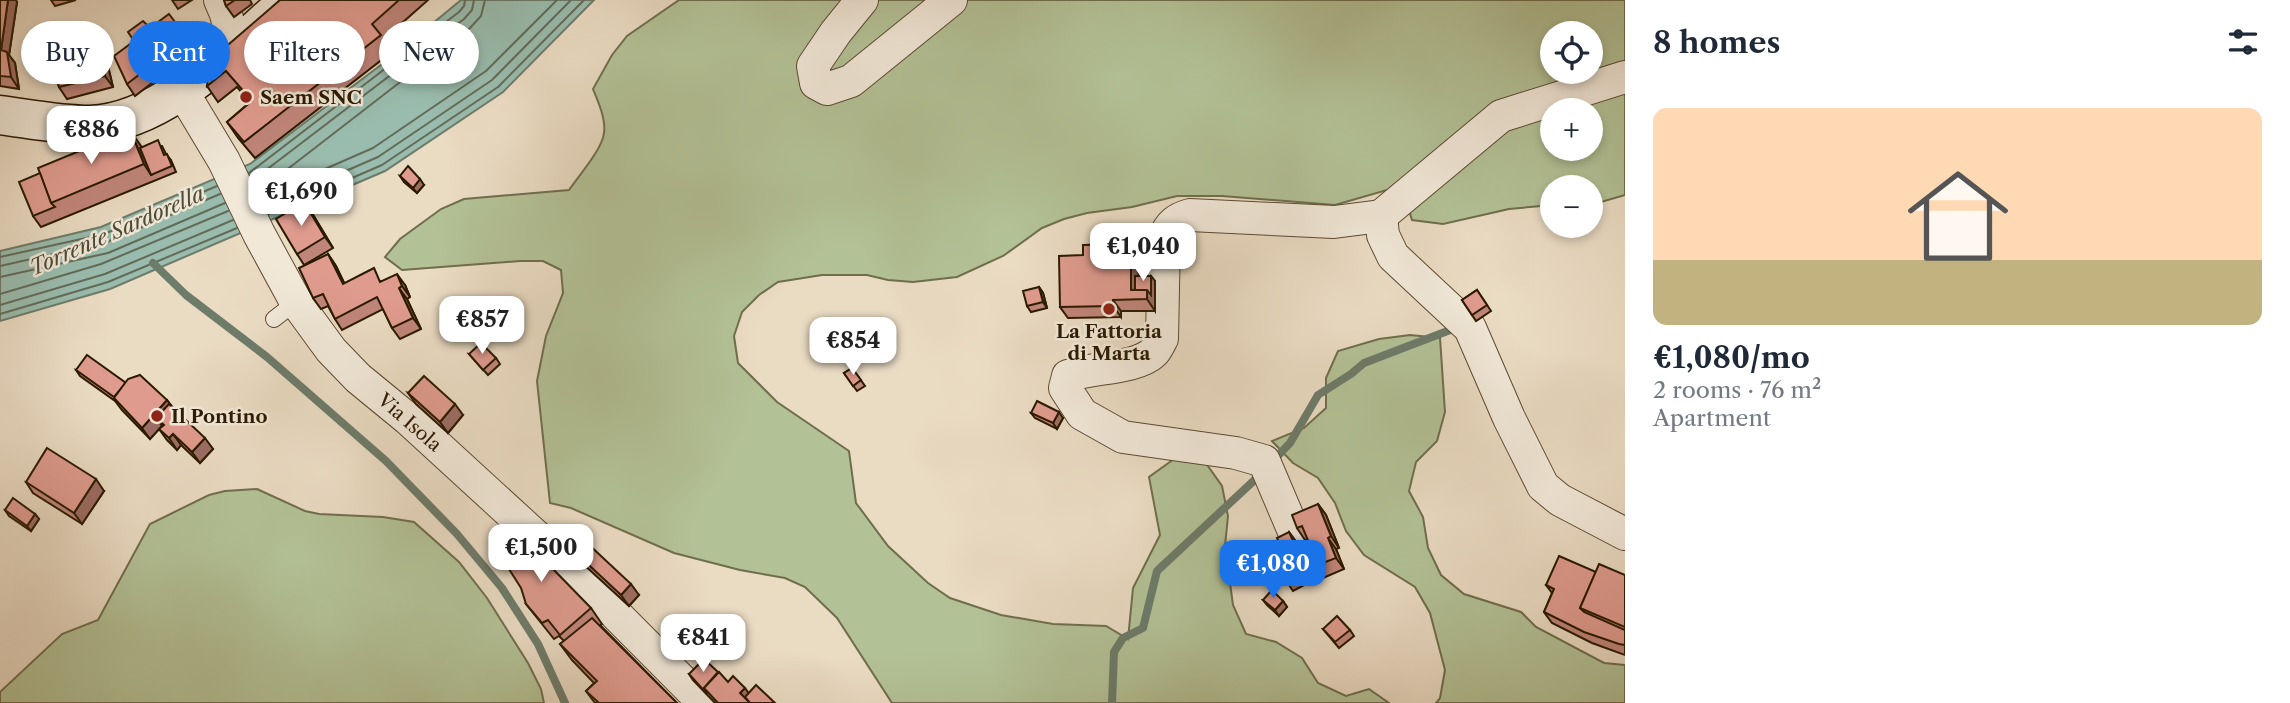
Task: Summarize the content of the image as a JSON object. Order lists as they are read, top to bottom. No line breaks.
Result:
{"streets":{"street":["Via Isola"]},"water":["Torrente Sardorella"],"places":["Saem SNC","La Fattoria di Marta","Il Pontino"],"page":{"heading":"8 homes","map_buttons":["+","−"],"chip":["Buy","Rent","Filters","New"],"list":[{"name":"€1,080/mo","note":"2 rooms · 76 m² · Apartment"}],"price":["€886","€1,690","€1,040","€857","€854","€1,500","€1,080","€841"]}}
